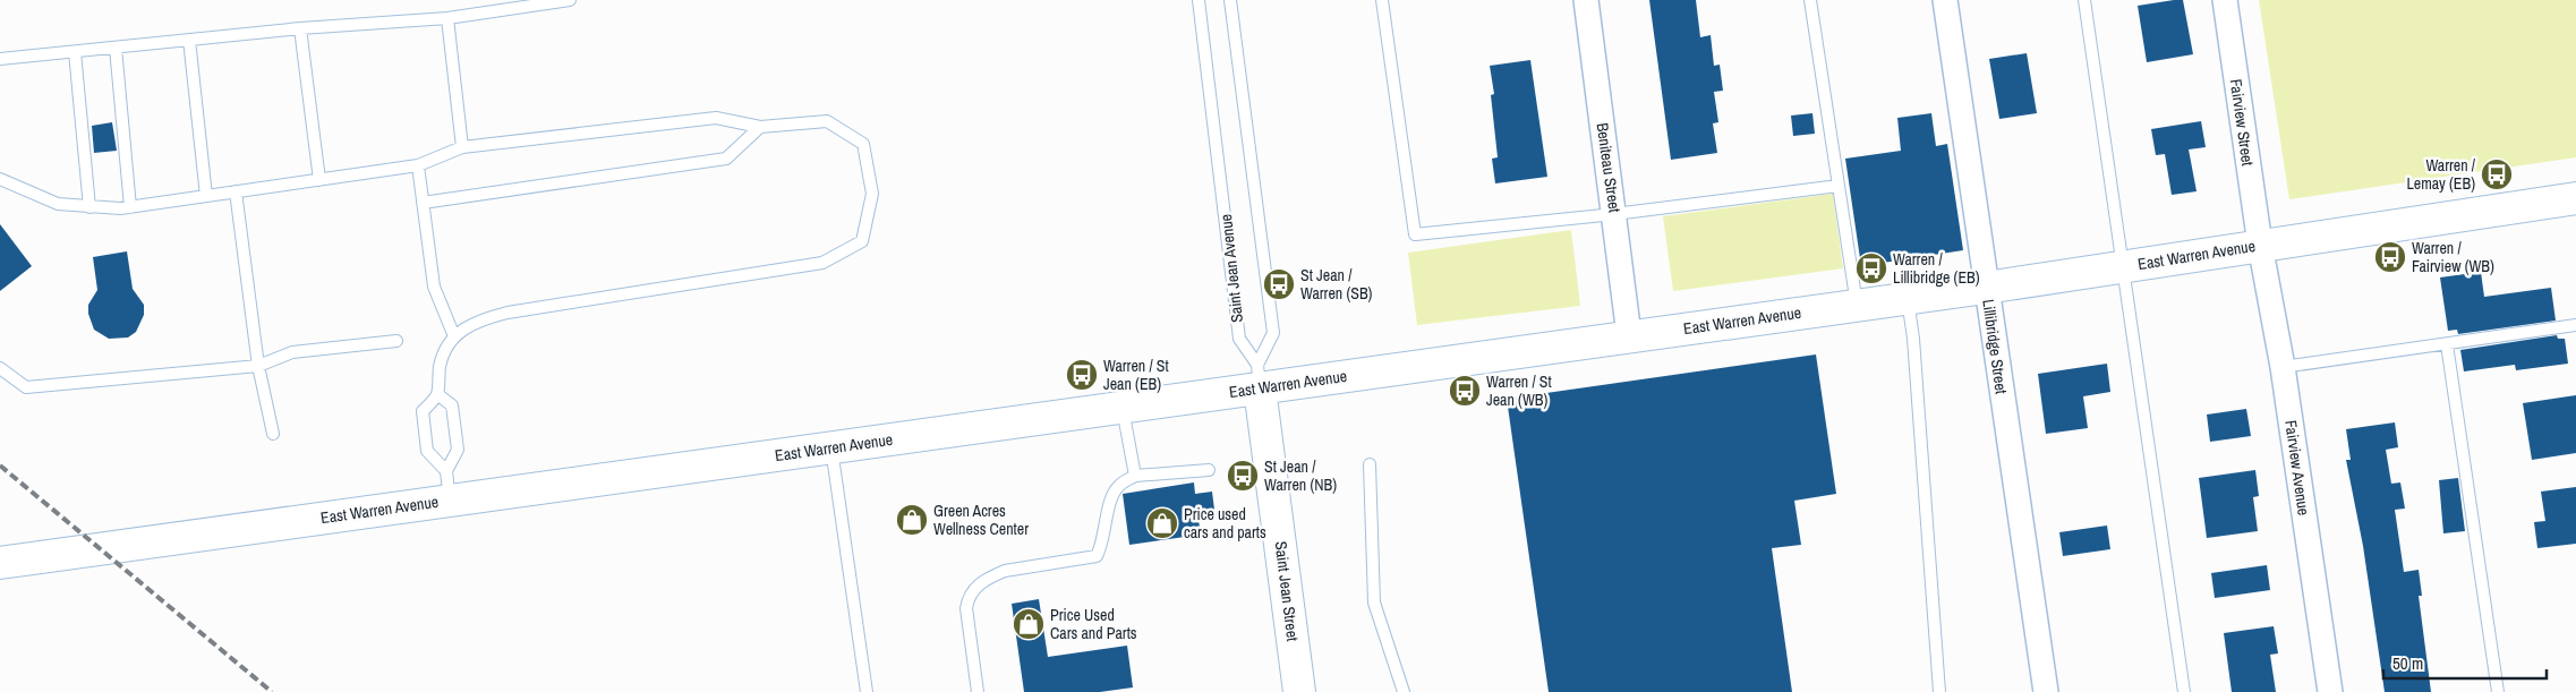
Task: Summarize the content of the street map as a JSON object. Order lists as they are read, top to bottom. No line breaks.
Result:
{"streets":{"main road":["East Warren Avenue","Saint Jean Street"],"street":["Fairview Street","Beniteau Street","Lillibridge Street","Fairview Avenue"],"lane":["Saint Jean Avenue"]},"crossings":[["Fairview Street","East Warren Avenue"],["Fairview Street","Fairview Avenue"],["Beniteau Street","East Warren Avenue"],["East Warren Avenue","Saint Jean Avenue"],["East Warren Avenue","Lillibridge Street"],["East Warren Avenue","Fairview Avenue"],["East Warren Avenue","Saint Jean Street"],["Saint Jean Avenue","Saint Jean Street"]],"places":{"bus stop":["Warren / Lemay (EB)","Warren / Fairview (WB)","Warren / Lillibridge (EB)","St Jean / Warren (SB)","Warren / St Jean (EB)","Warren / St Jean (WB)","St Jean / Warren (NB)"],"shop":["Green Acres Wellness Center","Price used cars and parts","Price Used Cars and Parts"]},"scale_bar":"50 m"}
